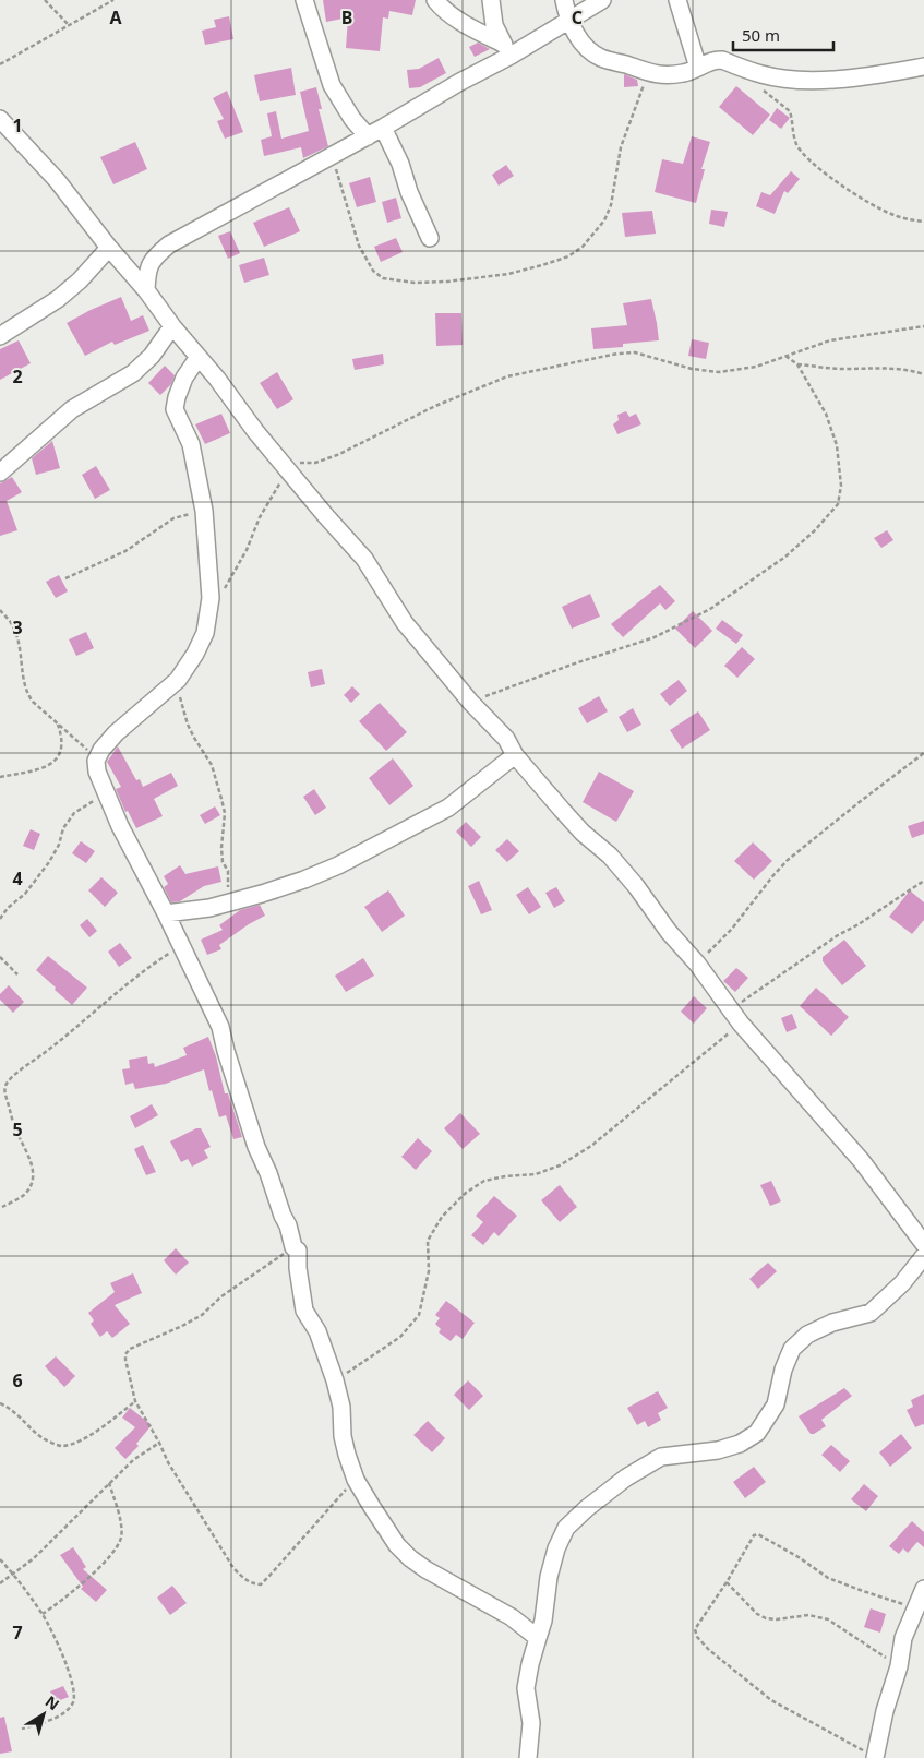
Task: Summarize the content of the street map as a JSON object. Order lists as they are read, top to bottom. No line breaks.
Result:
{"scale_bar":"50 m","north":"top right","grid":{"columns":["A","B","C"],"rows":["1","2","3","4","5","6","7"]}}
